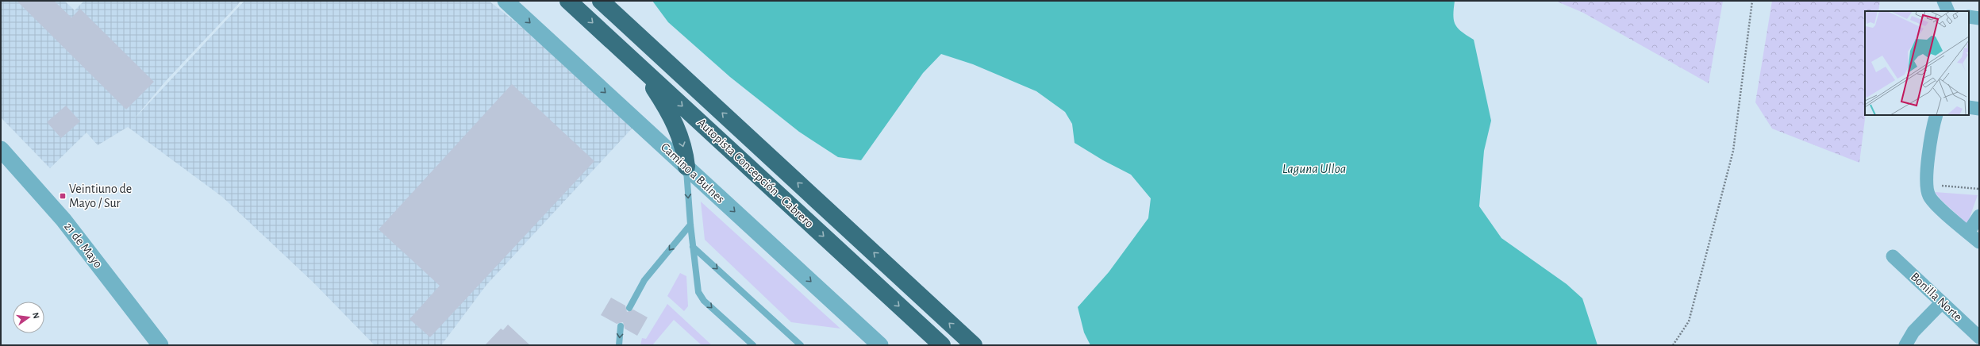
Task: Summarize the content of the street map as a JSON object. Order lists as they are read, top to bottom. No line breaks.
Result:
{"streets":{"highway":["Autopista Concepción - Cabrero"],"street":["Camino a Bulnes","21 de Mayo","Bonilla Norte"]},"one_way":["Camino a Bulnes"],"water":["Laguna Ulloa"],"places":{"transit":["Veintiuno de Mayo / Sur"]},"north":"right"}
